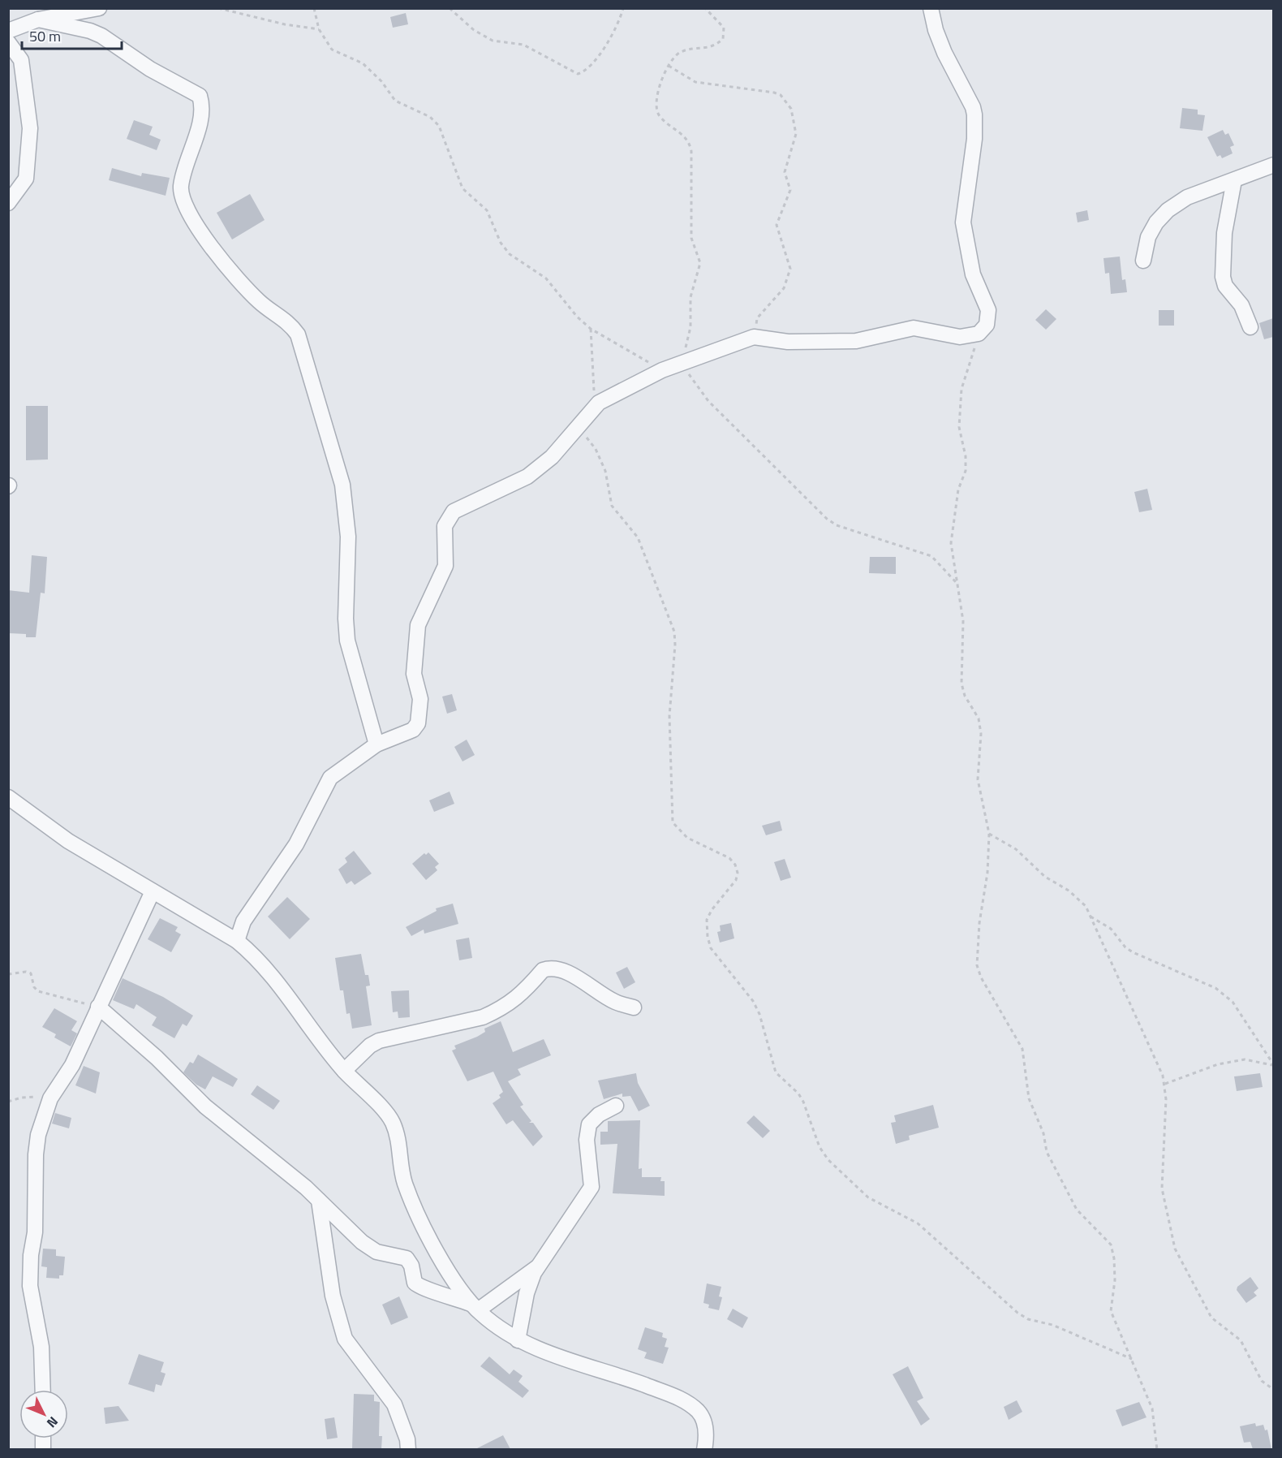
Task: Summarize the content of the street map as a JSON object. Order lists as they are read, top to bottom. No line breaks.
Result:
{"scale_bar":"50 m","north":"bottom right"}
